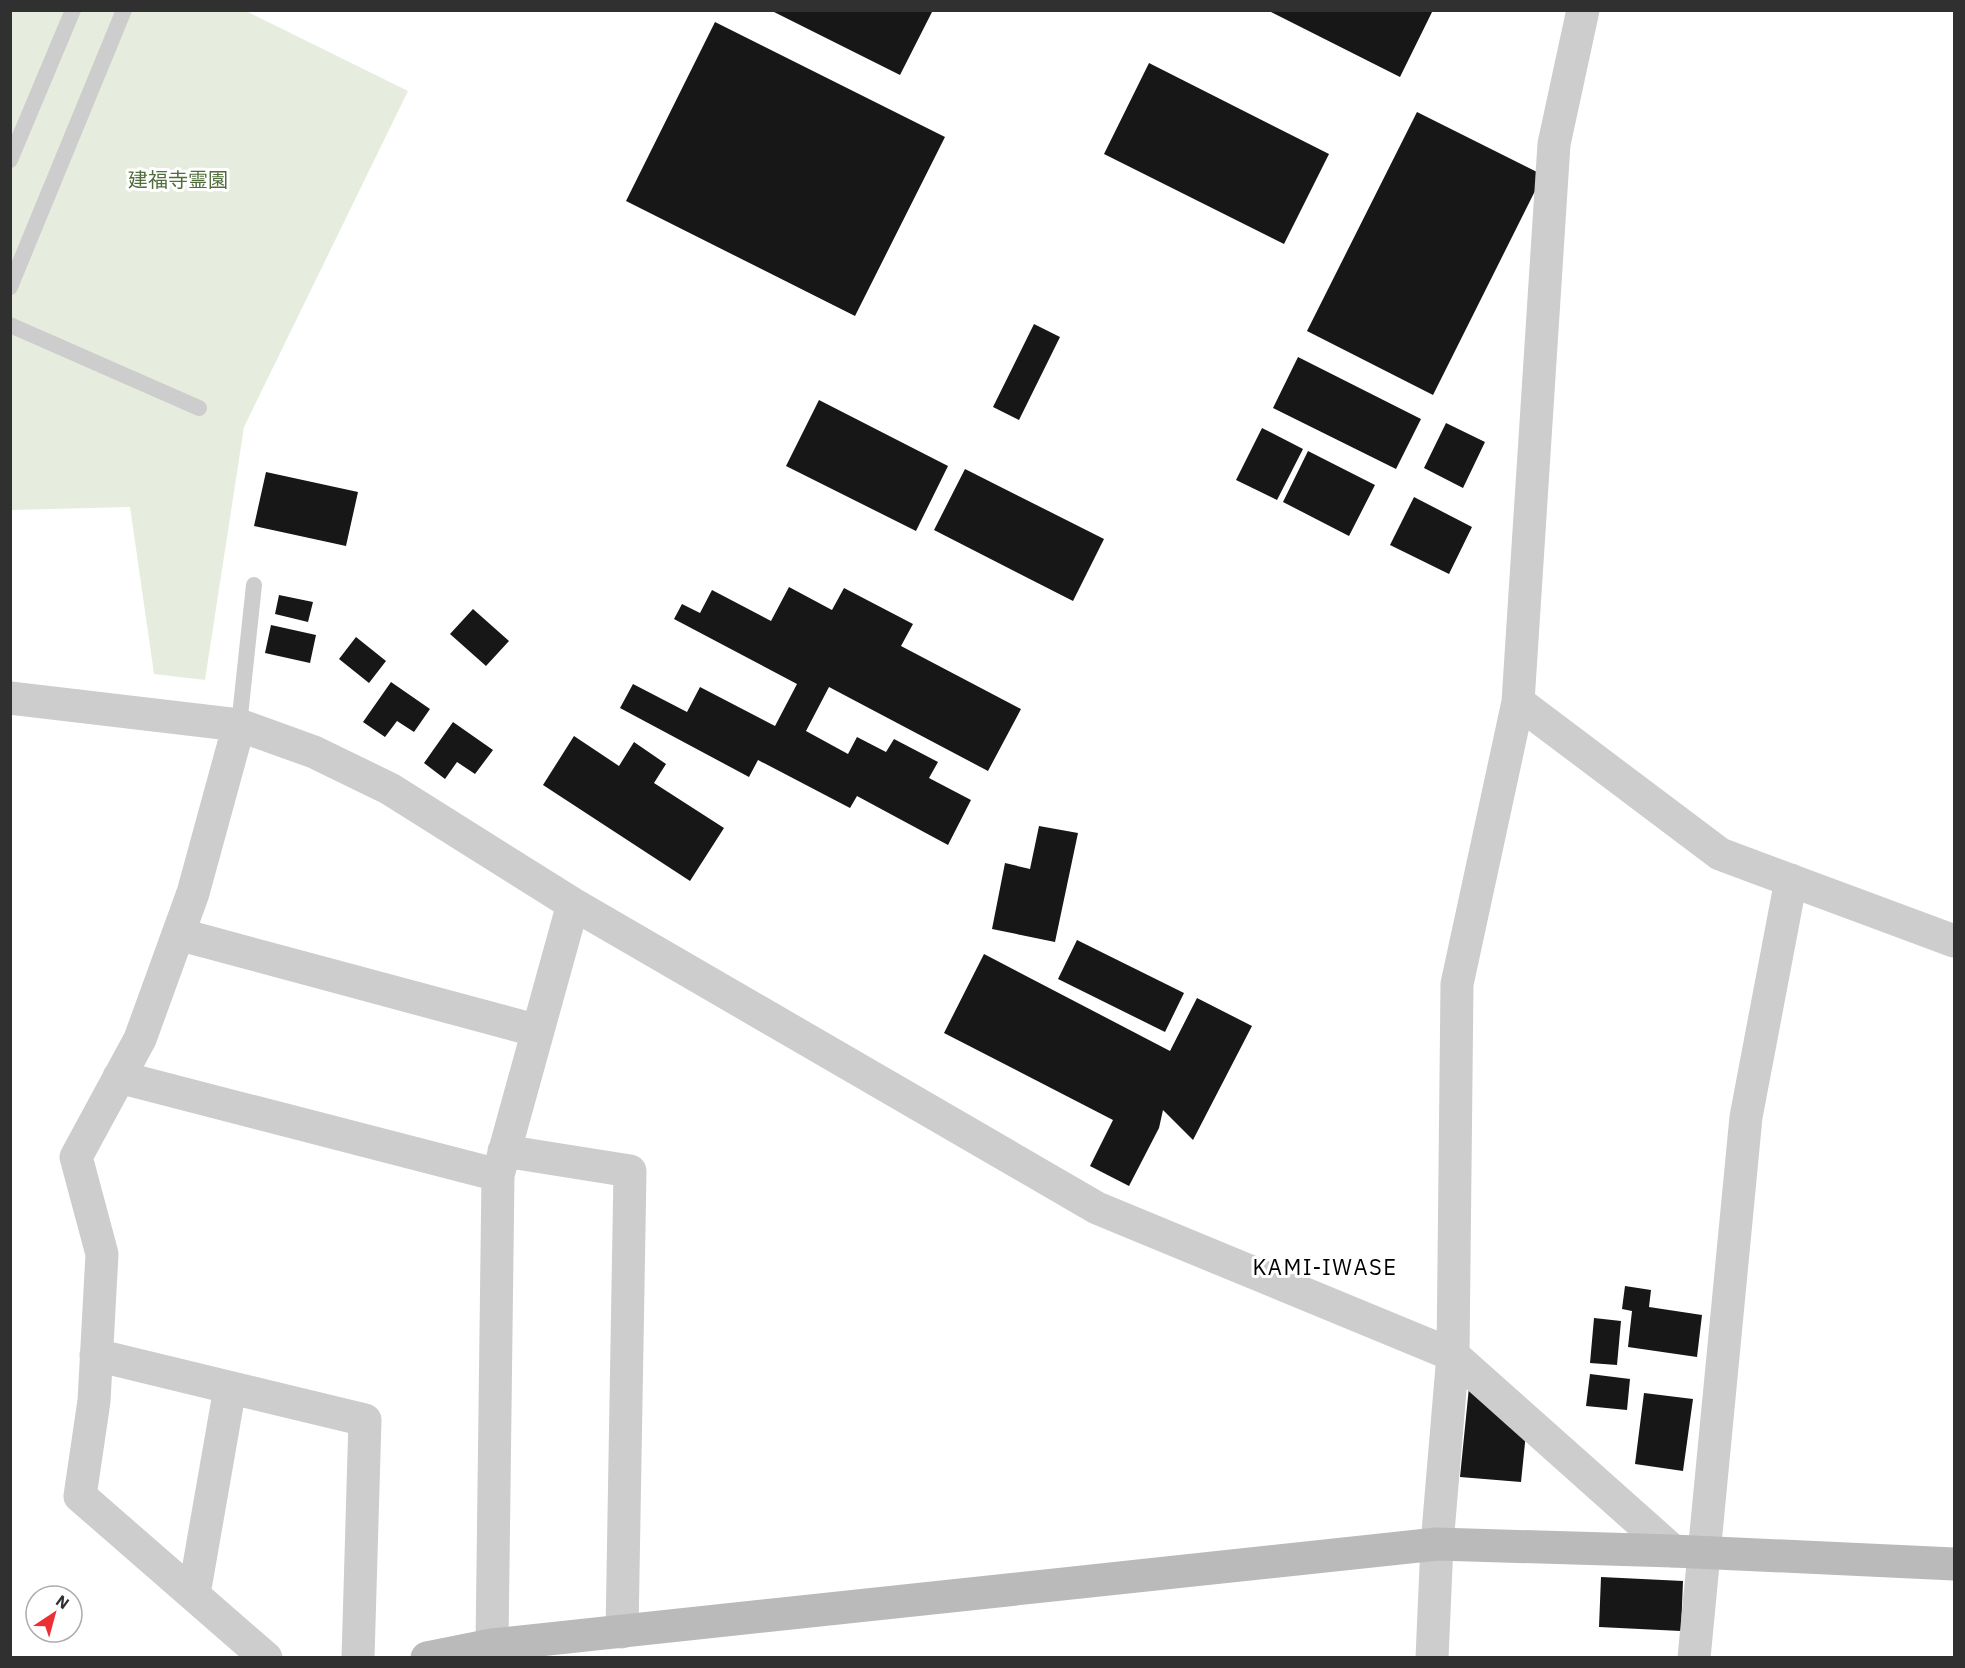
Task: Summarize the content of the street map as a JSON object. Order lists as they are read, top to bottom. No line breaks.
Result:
{"districts":["KAMI-IWASE"],"parks":["建福寺霊園"],"north":"top right"}
